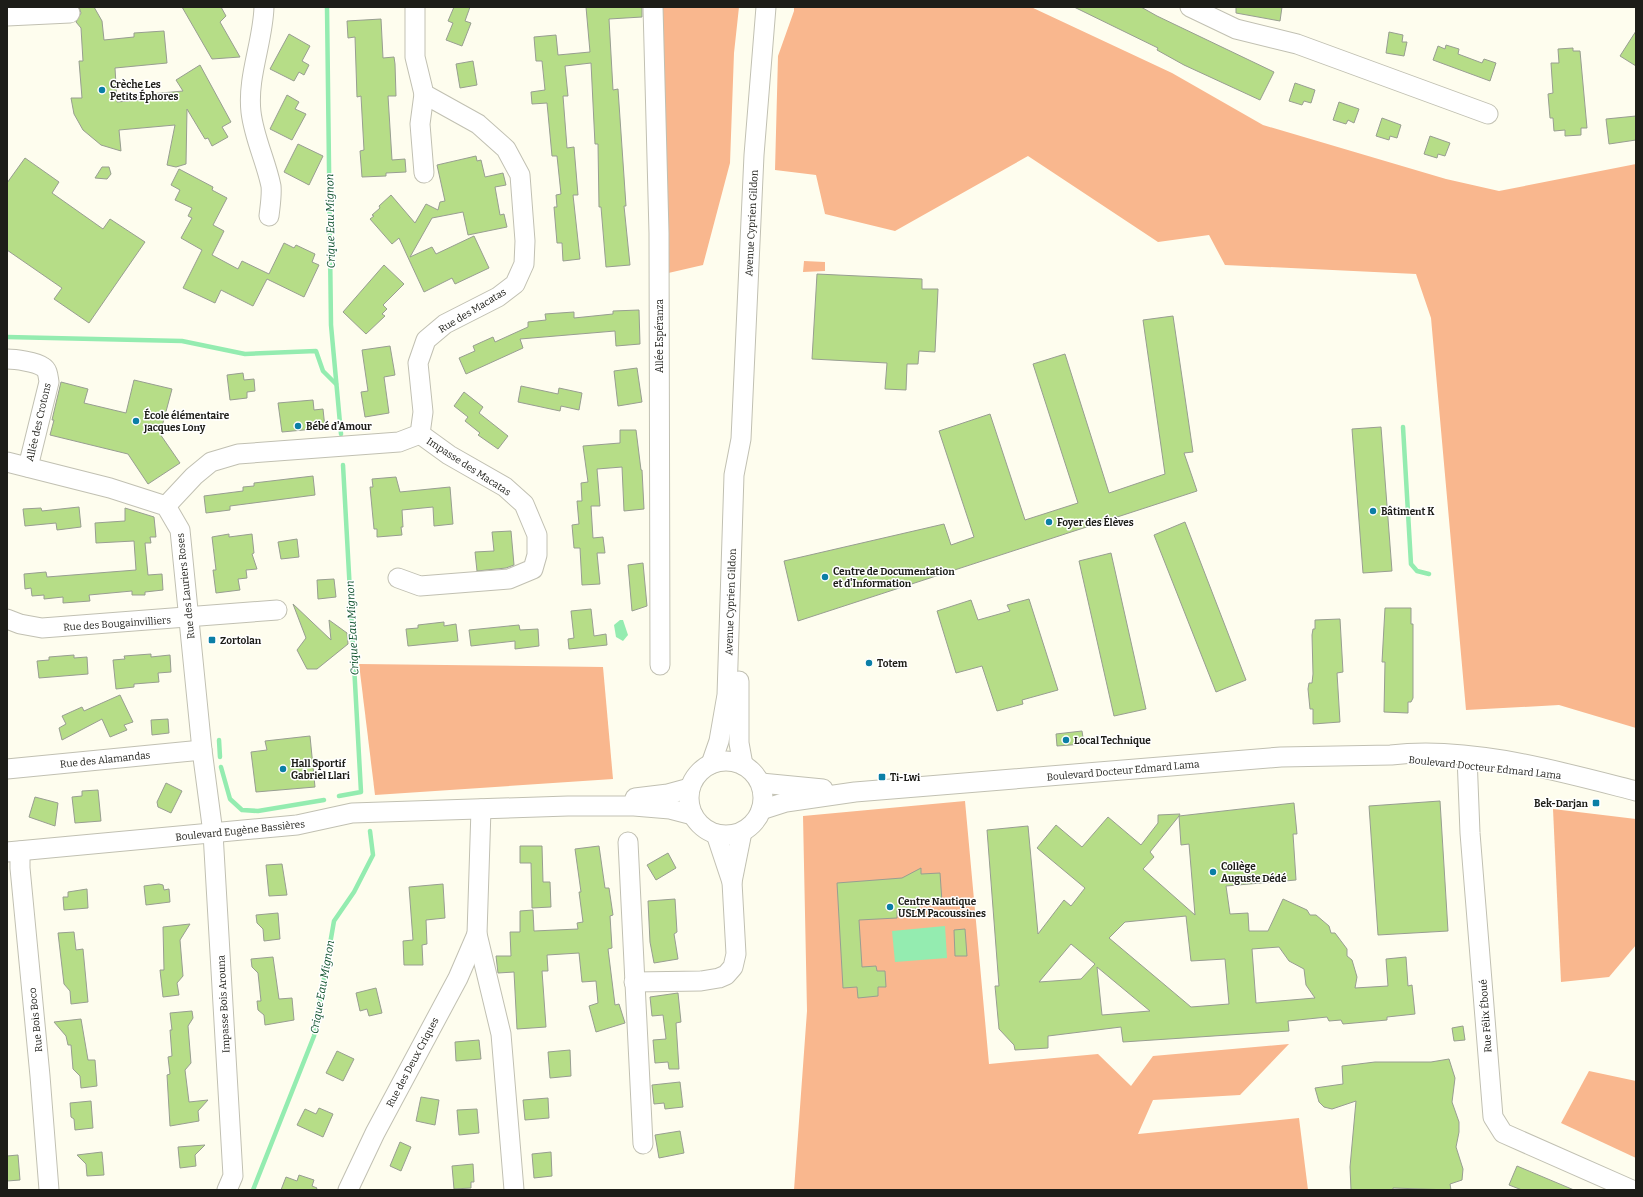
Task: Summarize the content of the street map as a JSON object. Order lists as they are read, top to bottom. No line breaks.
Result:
{"streets":{"street":["Avenue Cyprien Gildon","Rue des Macatas","Allée Espéranza","Allée des Crotons","Impasse des Macatas","Rue des Lauriers Roses","Rue des Bougainvilliers","Rue des Alamandas","Boulevard Docteur Edmard Lama","Boulevard Eugène Bassières","Impasse Bois Arouna","Rue Félix Éboué","Rue Bois Boco","Rue des Deux Criques"]},"crossings":[["Avenue Cyprien Gildon","Boulevard Docteur Edmard Lama"],["Avenue Cyprien Gildon","Boulevard Eugène Bassières"],["Rue des Macatas","Impasse des Macatas"],["Rue des Lauriers Roses","Rue des Bougainvilliers"],["Rue des Lauriers Roses","Rue des Alamandas"],["Rue des Lauriers Roses","Boulevard Eugène Bassières"],["Rue des Lauriers Roses","Impasse Bois Arouna"],["Boulevard Docteur Edmard Lama","Boulevard Eugène Bassières"],["Boulevard Docteur Edmard Lama","Rue Félix Éboué"],["Boulevard Eugène Bassières","Impasse Bois Arouna"],["Boulevard Eugène Bassières","Rue Bois Boco"],["Boulevard Eugène Bassières","Rue des Deux Criques"]],"water":["Crique Eau Mignon"],"places":{"other":["Crèche Les Petits Éphores","École élémentaire Jacques Lony","Bébé d'Amour","Bâtiment K","Foyer des Élèves","Centre de Documentation et d'Information","Totem","Local Technique","Hall Sportif Gabriel Llari","Collège Auguste Dédé","Centre Nautique USLM Pacoussines"],"transit":["Zortolan","Ti-Lwi","Bek-Darjan"]}}
